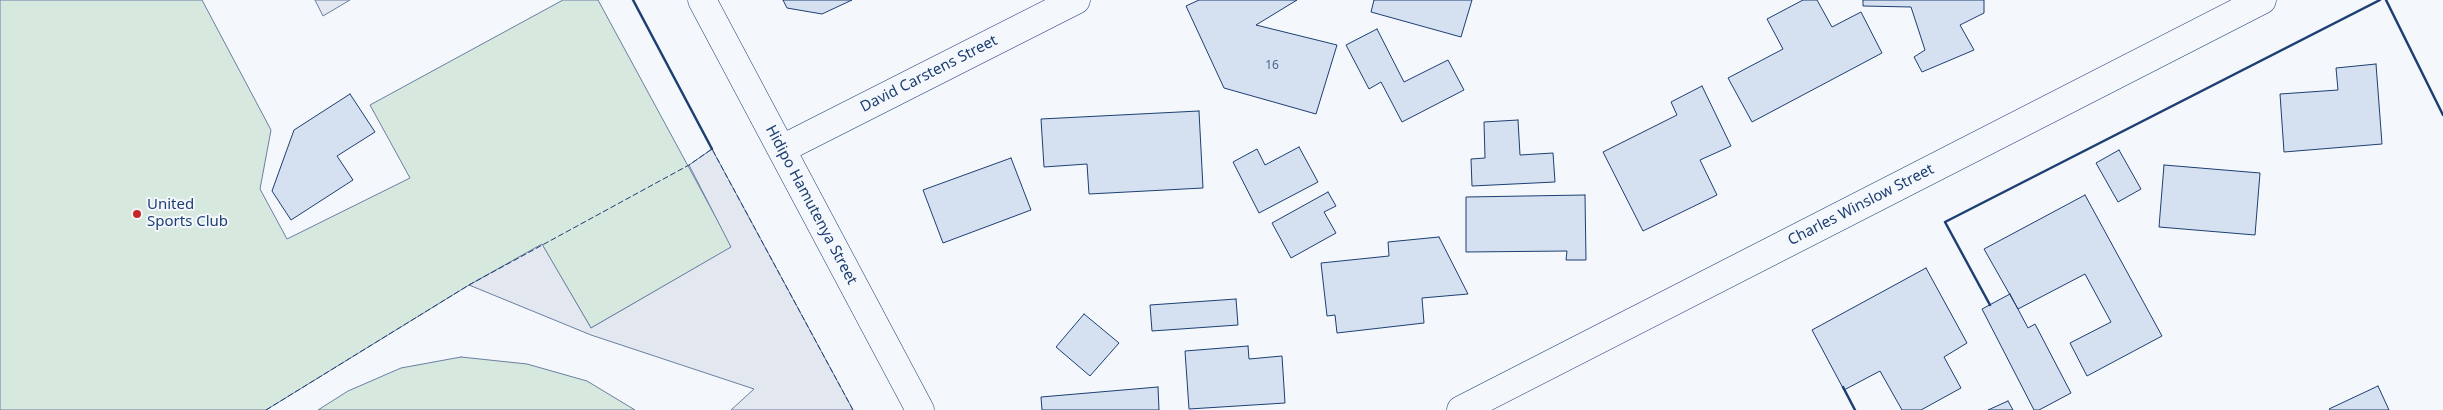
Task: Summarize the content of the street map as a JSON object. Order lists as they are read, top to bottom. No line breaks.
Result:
{"streets":{"street":["David Carstens Street","Hidipo Hamutenya Street","Charles Winslow Street"]},"crossings":[["David Carstens Street","Hidipo Hamutenya Street"]],"places":["United Sports Club"],"house_numbers":["16"]}
